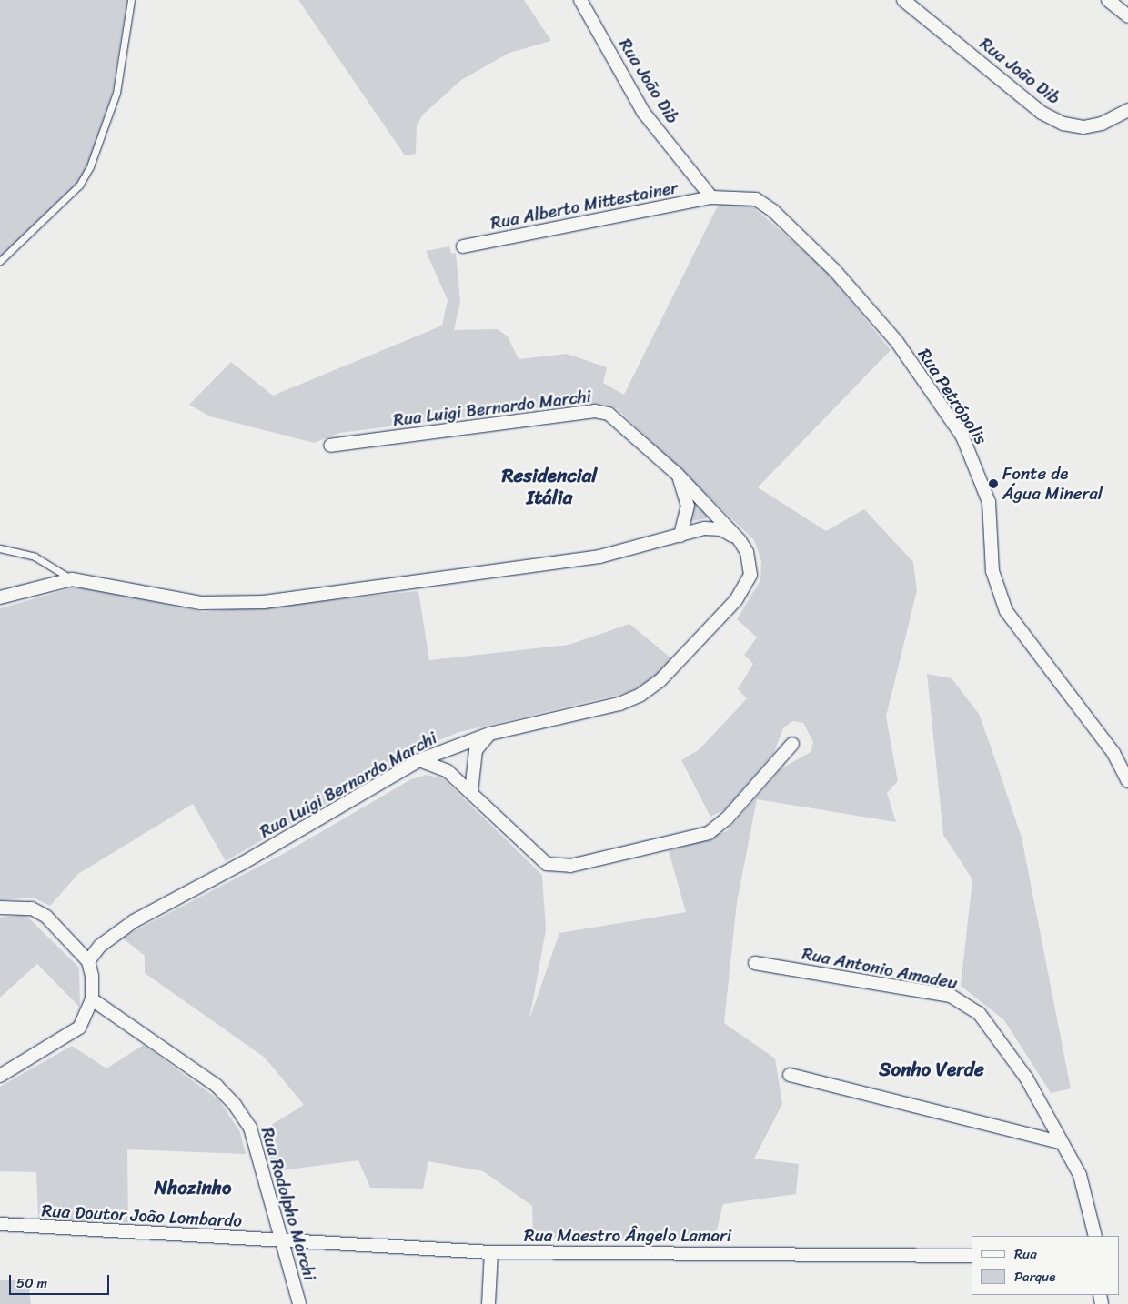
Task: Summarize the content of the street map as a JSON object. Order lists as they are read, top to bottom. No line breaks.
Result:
{"streets":{"street":["Rua João Dib","Rua Alberto Mittestainer","Rua Petrópolis","Rua Luigi Bernardo Marchi","Rua Antonio Amadeu","Rua Rodolpho Marchi","Rua Doutor João Lombardo","Rua Maestro Ângelo Lamari"]},"crossings":[["Rua João Dib","Rua Alberto Mittestainer"],["Rua João Dib","Rua Petrópolis"],["Rua Alberto Mittestainer","Rua Petrópolis"],["Rua Rodolpho Marchi","Rua Doutor João Lombardo"],["Rua Rodolpho Marchi","Rua Maestro Ângelo Lamari"],["Rua Doutor João Lombardo","Rua Maestro Ângelo Lamari"]],"districts":["Residencial Itália","Sonho Verde","Nhozinho"],"places":["Fonte de Água Mineral"],"legend":["Rua","Parque"],"scale_bar":"50 m"}
